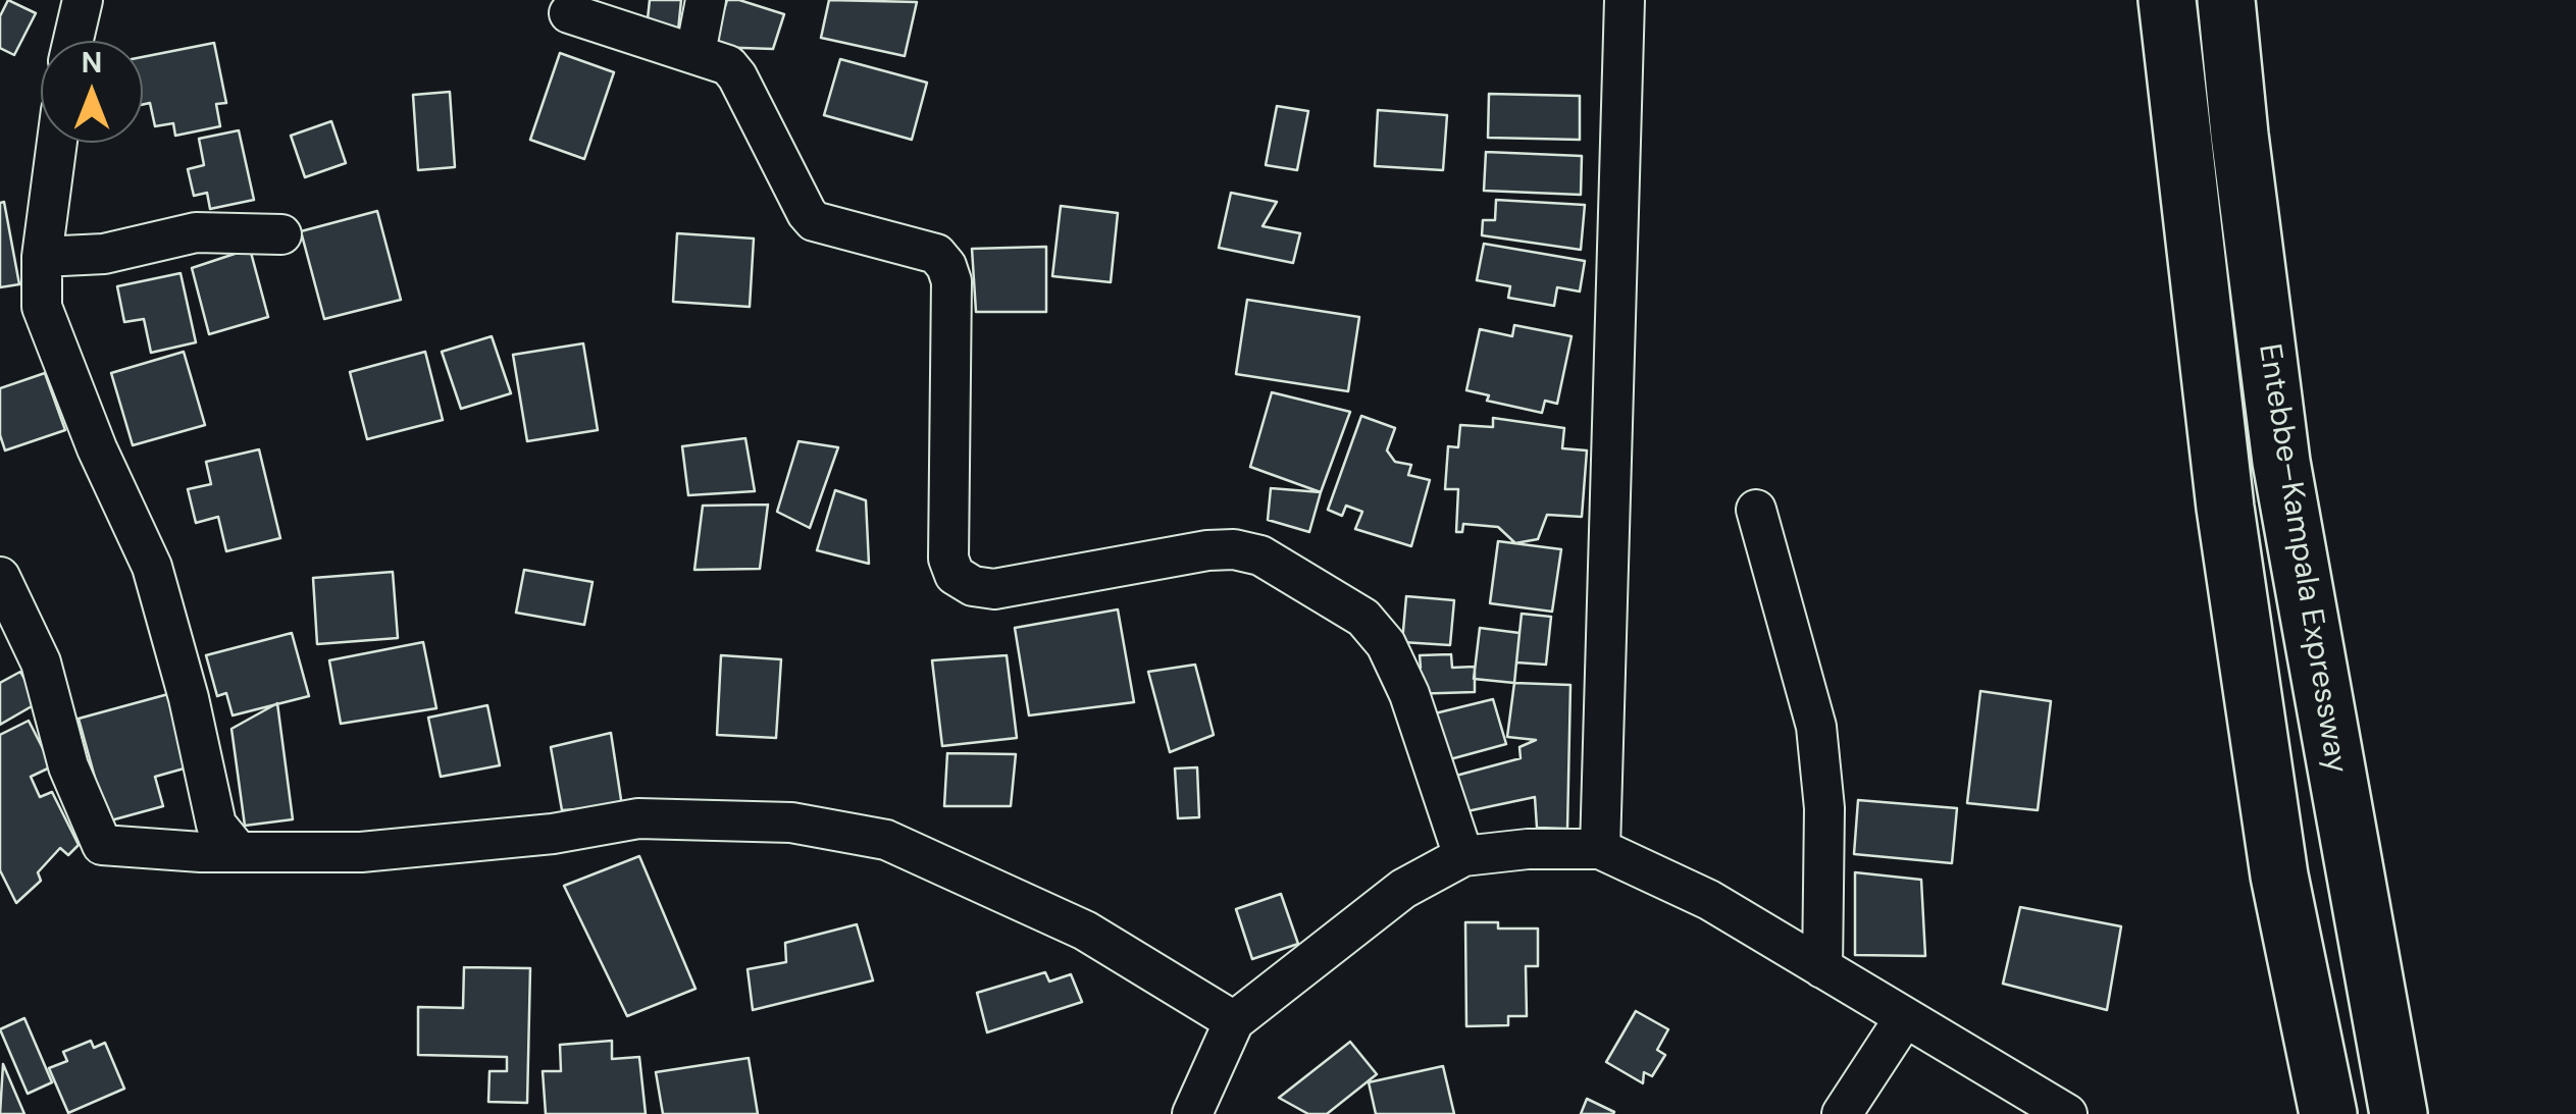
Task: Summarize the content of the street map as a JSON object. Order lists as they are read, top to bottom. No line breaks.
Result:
{"streets":{"highway":["Entebbe–Kampala Expressway"]},"north":"top"}
